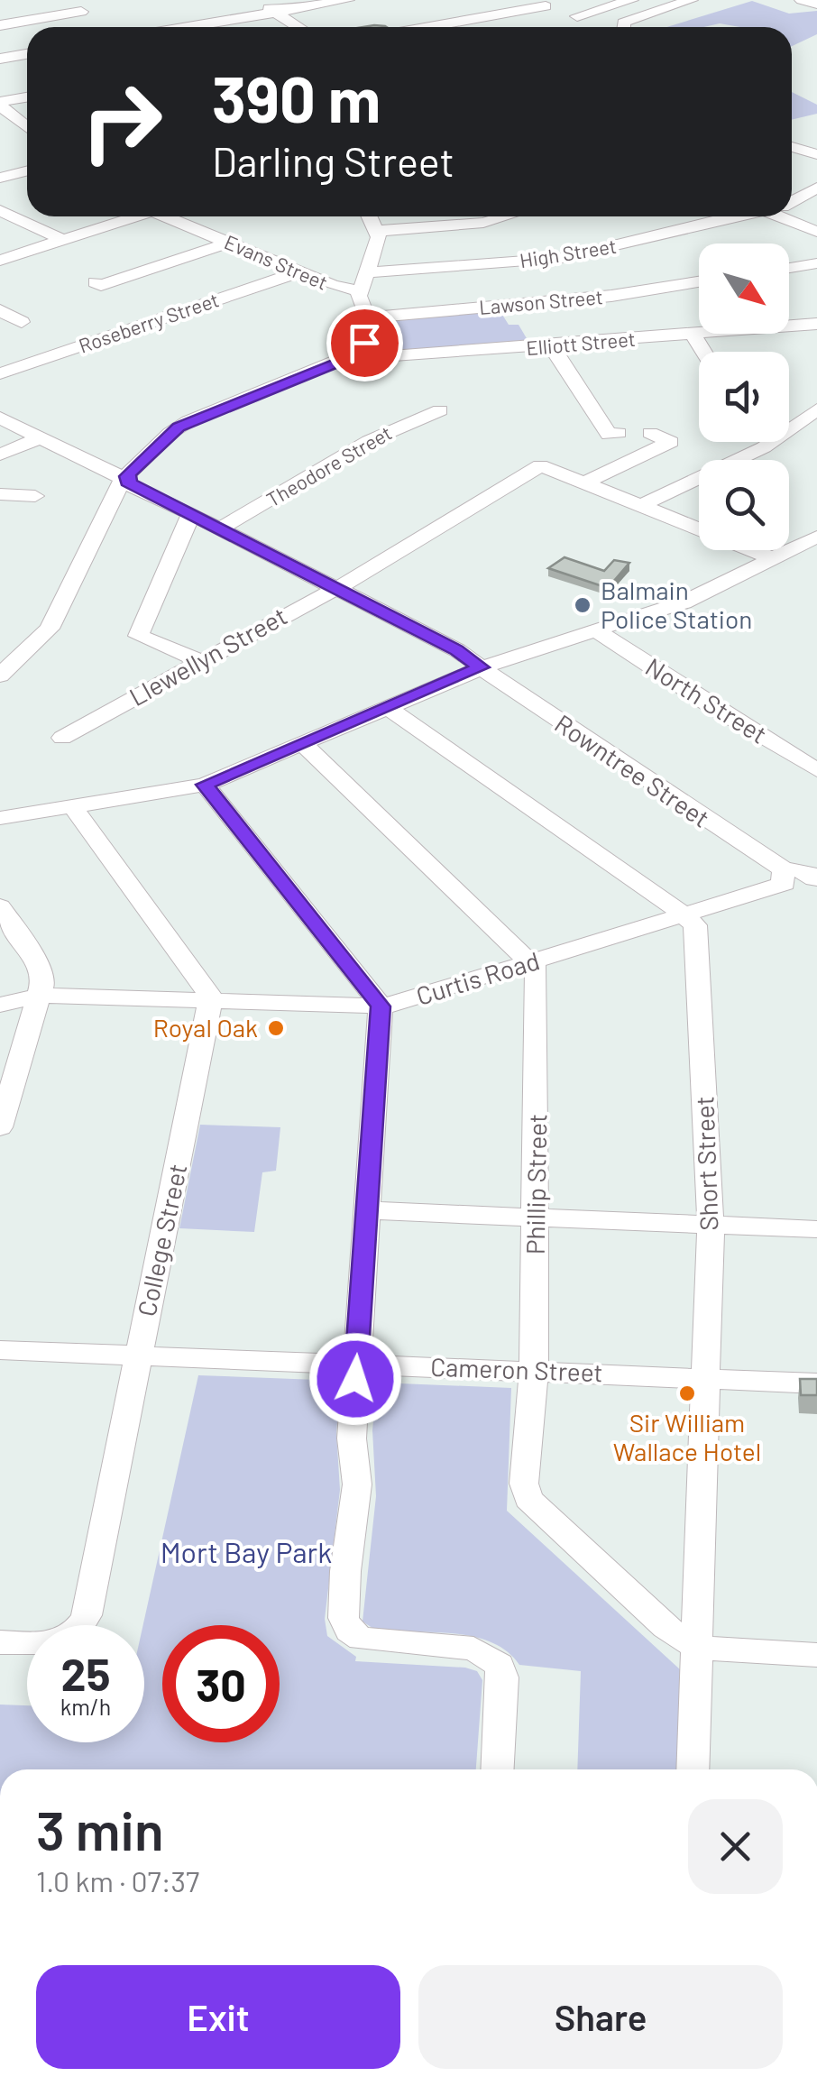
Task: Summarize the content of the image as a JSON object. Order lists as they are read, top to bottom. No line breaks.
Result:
{"streets":{"street":["High Street","Evans Street","Lawson Street","Roseberry Street","Elliott Street","Theodore Street","Llewellyn Street","North Street","Rowntree Street","Curtis Road","Short Street","Phillip Street","College Street","Cameron Street"]},"crossings":[["Evans Street","Roseberry Street"],["Theodore Street","Rowntree Street"],["Llewellyn Street","Rowntree Street"],["Rowntree Street","Curtis Road"],["Curtis Road","Short Street"],["Curtis Road","Phillip Street"],["Curtis Road","College Street"],["Short Street","Phillip Street"],["Short Street","Cameron Street"],["Phillip Street","Cameron Street"],["College Street","Cameron Street"]],"parks":["Mort Bay Park"],"places":["Balmain Police Station","Royal Oak","Sir William Wallace Hotel"],"north":"bottom right","page":{"turn":["390 m","Darling Street"],"speed":"25 km/h","limit":"30","heading":["3 min","1.0 km · 07:37"],"buttons":["Exit","Share"]}}
